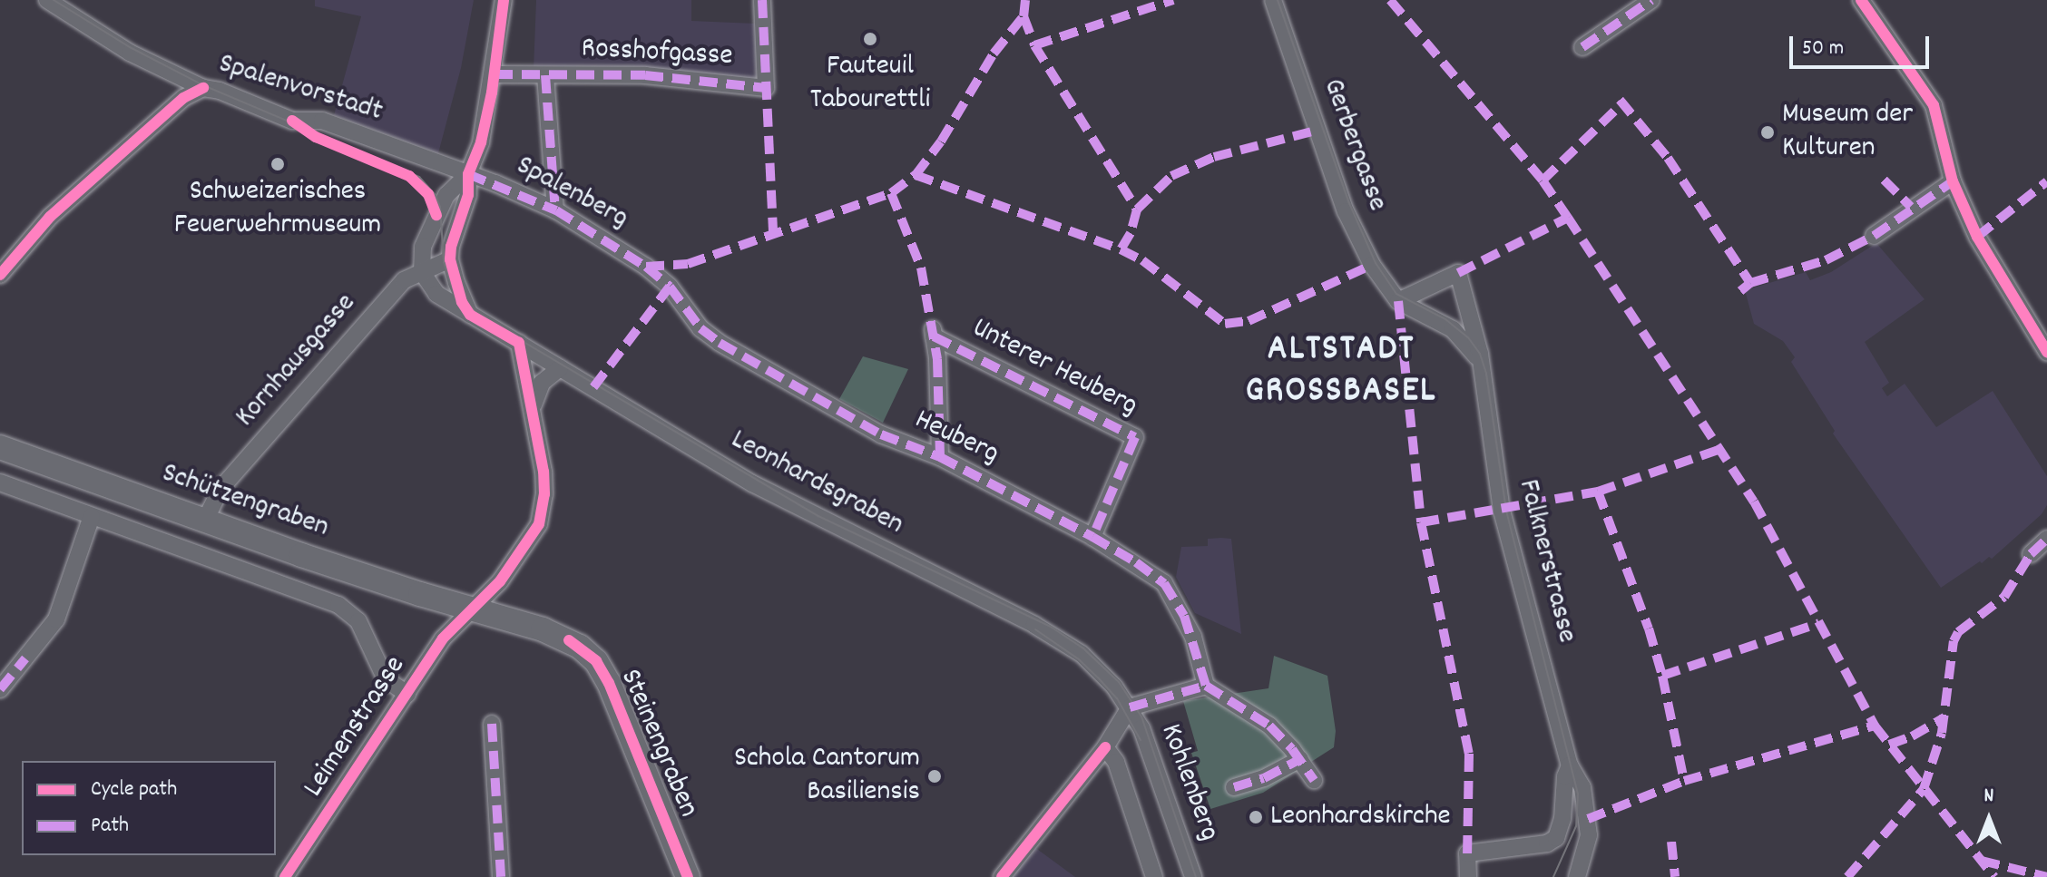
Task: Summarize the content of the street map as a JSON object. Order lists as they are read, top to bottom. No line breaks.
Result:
{"streets":{"main road":["Schützengraben","Steinengraben"],"street":["Rosshofgasse","Spalenvorstadt","Gerbergasse","Spalenberg","Kornhausgasse","Unterer Heuberg","Heuberg","Leonhardsgraben","Falknerstrasse","Leimenstrasse","Kohlenberg"]},"crossings":[["Rosshofgasse","Spalenberg"],["Spalenvorstadt","Spalenberg"],["Gerbergasse","Falknerstrasse"],["Spalenberg","Heuberg"],["Kornhausgasse","Leonhardsgraben"],["Kornhausgasse","Schützengraben"],["Unterer Heuberg","Heuberg"],["Leonhardsgraben","Leimenstrasse"],["Leonhardsgraben","Kohlenberg"],["Schützengraben","Leimenstrasse"],["Schützengraben","Steinengraben"]],"districts":["ALTSTADT GROSSBASEL"],"places":["Fauteuil Tabourettli","Museum der Kulturen","Schweizerisches Feuerwehrmuseum","Schola Cantorum Basiliensis","Leonhardskirche"],"legend":["Cycle path","Path"],"scale_bar":"50 m","north":"top"}
